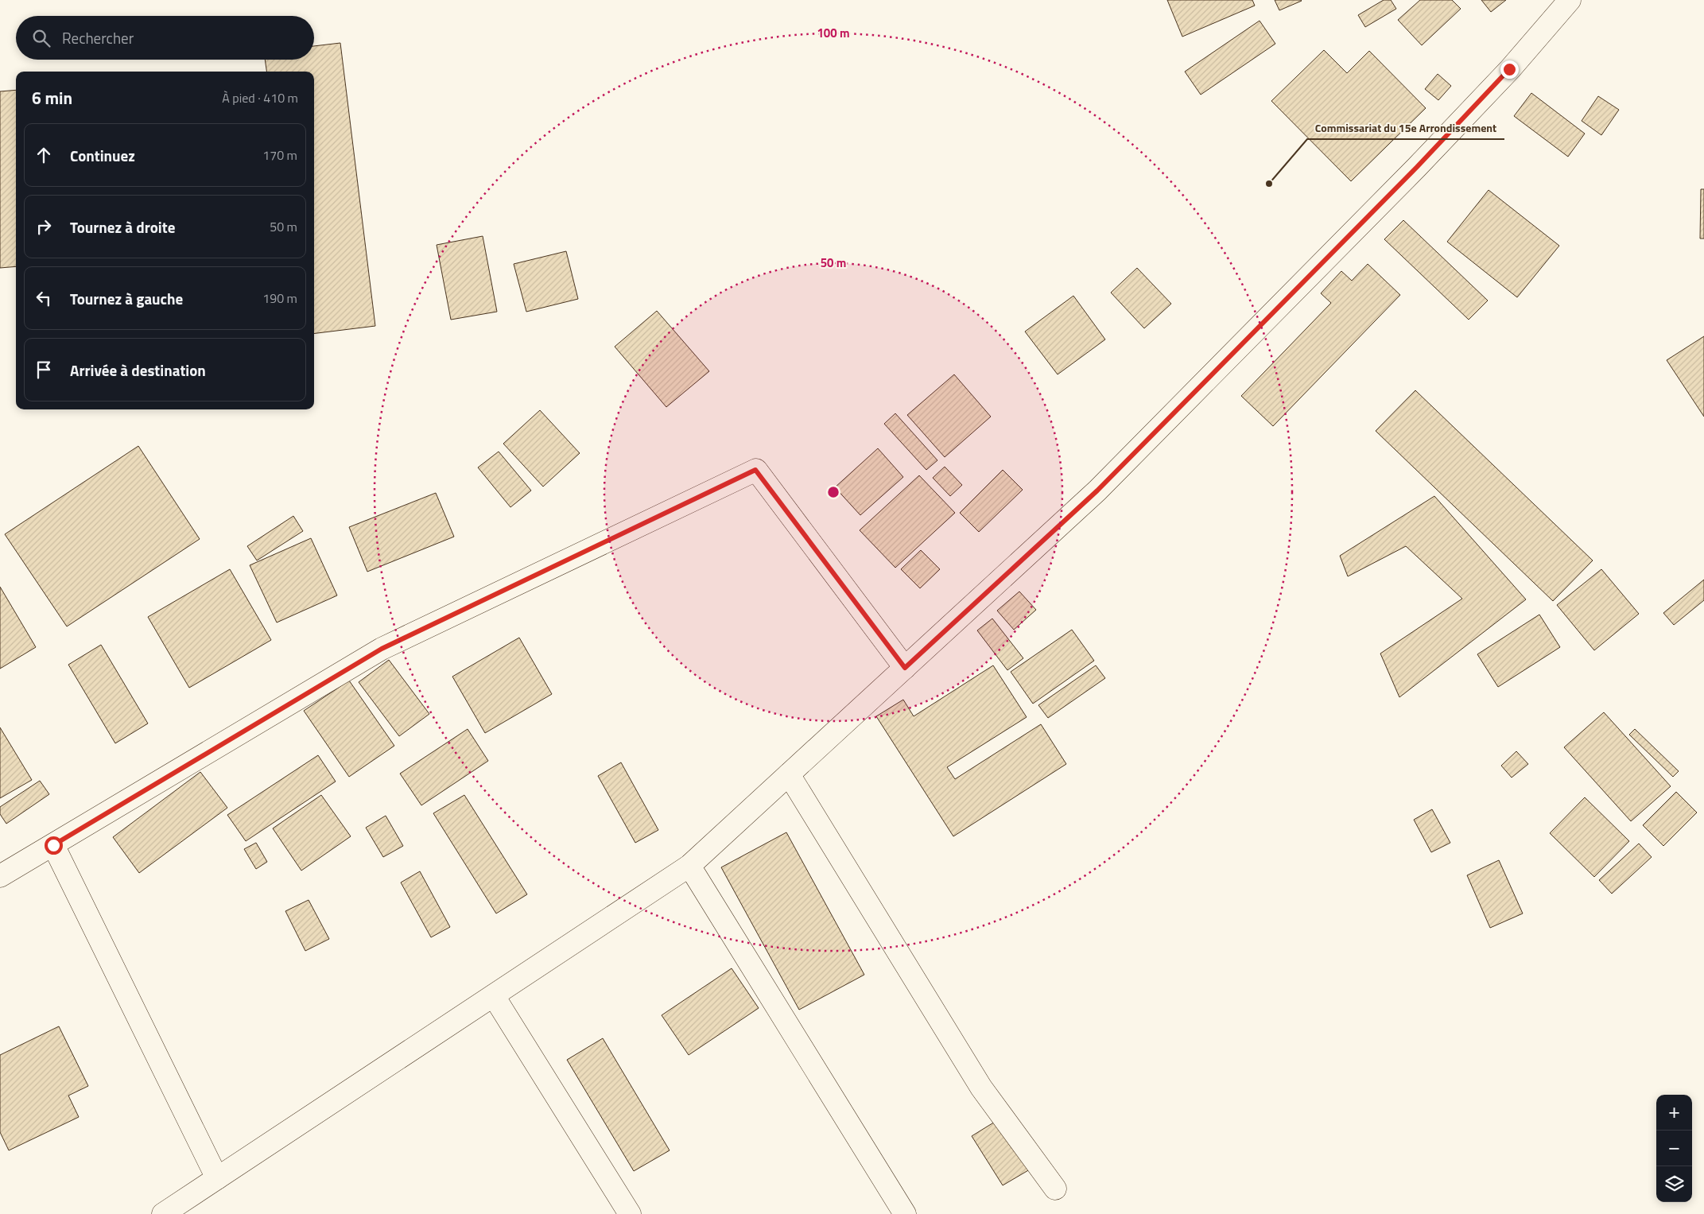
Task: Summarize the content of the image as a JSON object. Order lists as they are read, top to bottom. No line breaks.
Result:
{"places":["Commissariat du 15e Arrondissement"],"page":{"search":"Rechercher","heading":["6 min","À pied · 410 m"],"list":[["Continuez","170 m"],["Tournez à droite","50 m"],["Tournez à gauche","190 m"],"Arrivée à destination"],"map_buttons":["+","−"]},"rings":["100 m","50 m"]}
